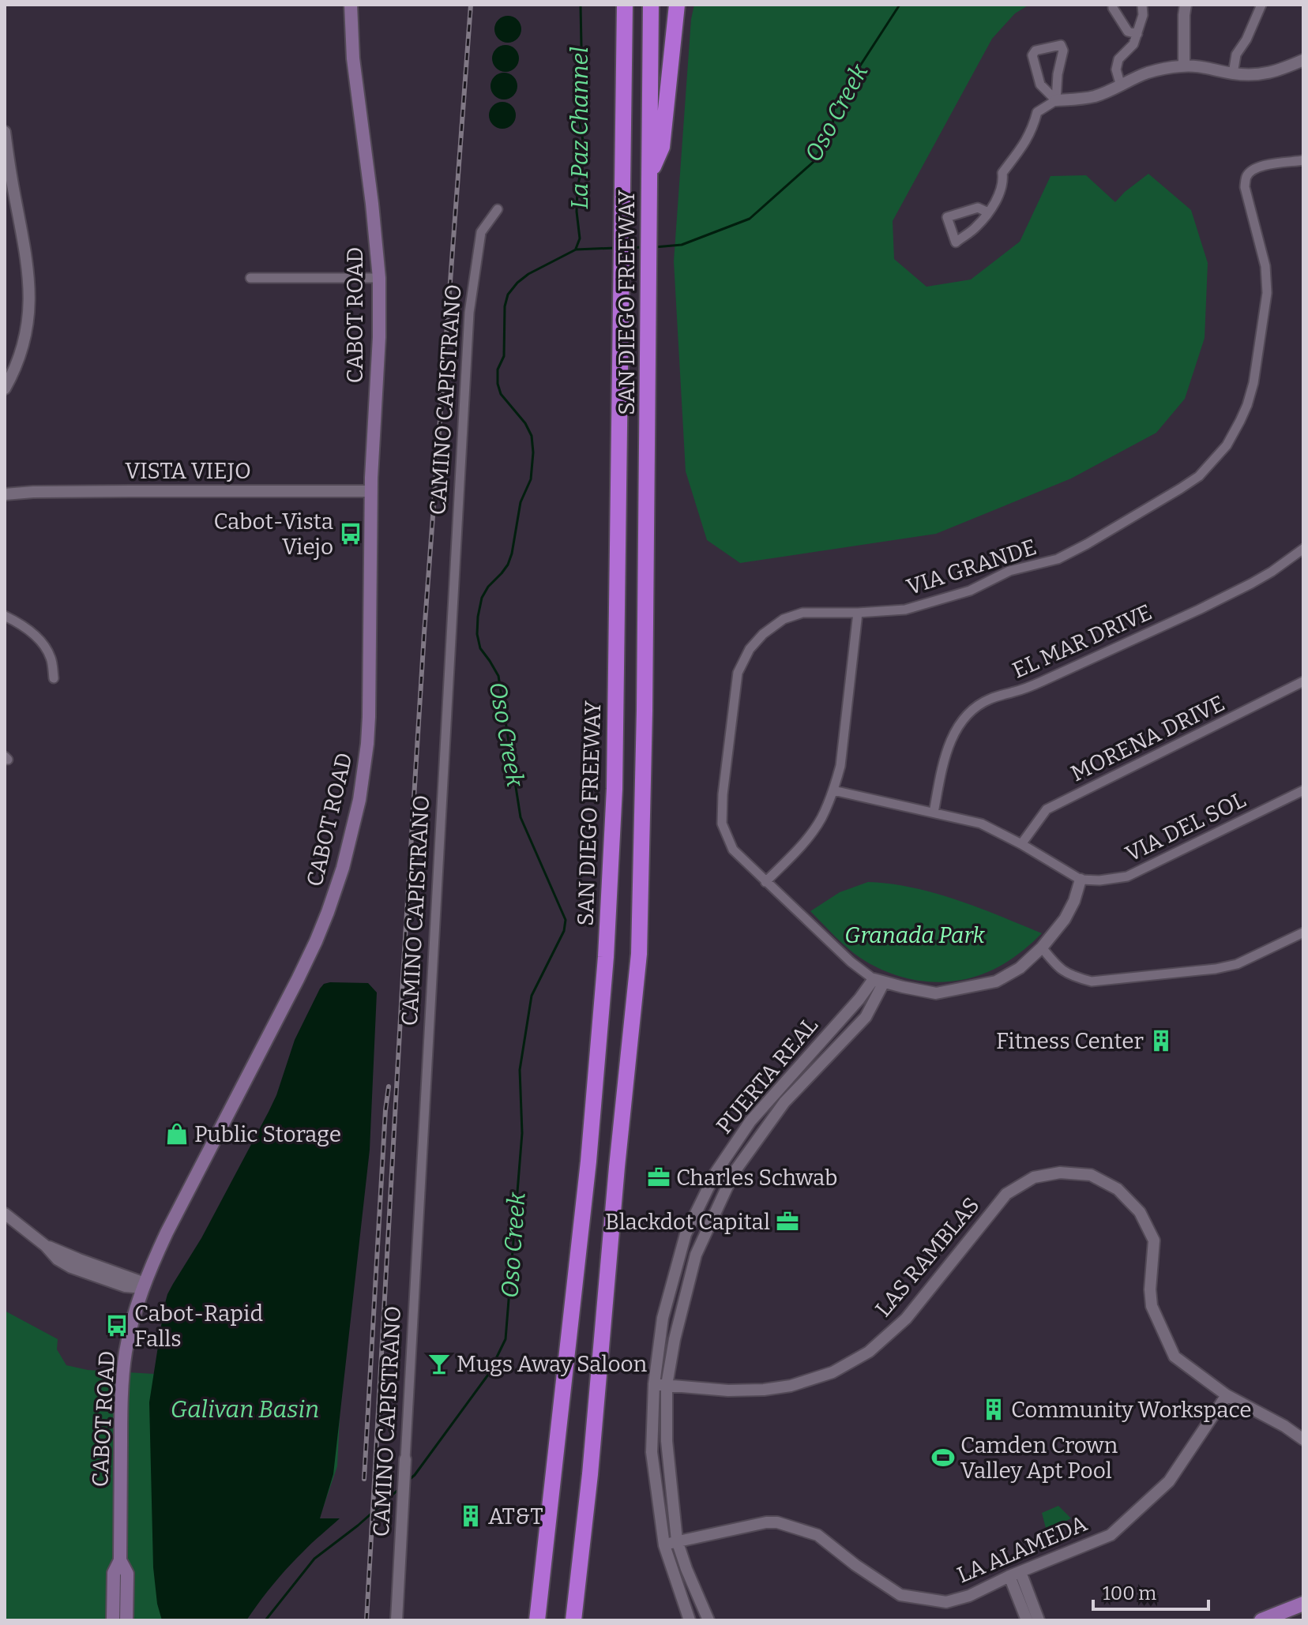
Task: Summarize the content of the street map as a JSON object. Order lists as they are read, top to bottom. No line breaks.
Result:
{"streets":{"highway":["SAN DIEGO FREEWAY"],"main road":["CABOT ROAD"],"street":["CAMINO CAPISTRANO","VISTA VIEJO","VIA GRANDE","EL MAR DRIVE","MORENA DRIVE","VIA DEL SOL","PUERTA REAL","LAS RAMBLAS","LA ALAMEDA"]},"crossings":[["CABOT ROAD","VISTA VIEJO"],["VIA GRANDE","PUERTA REAL"],["PUERTA REAL","LAS RAMBLAS"],["PUERTA REAL","LA ALAMEDA"],["LAS RAMBLAS","LA ALAMEDA"]],"water":["Oso Creek","La Paz Channel","Galivan Basin"],"parks":["Granada Park"],"places":{"bus stop":["Cabot-Vista Viejo","Cabot-Rapid Falls"],"building":["Fitness Center","Community Workspace","AT&T"],"shop":["Public Storage"],"office":["Charles Schwab","Blackdot Capital"],"bar":["Mugs Away Saloon"],"sports":["Camden Crown Valley Apt Pool"]},"scale_bar":"100 m"}
